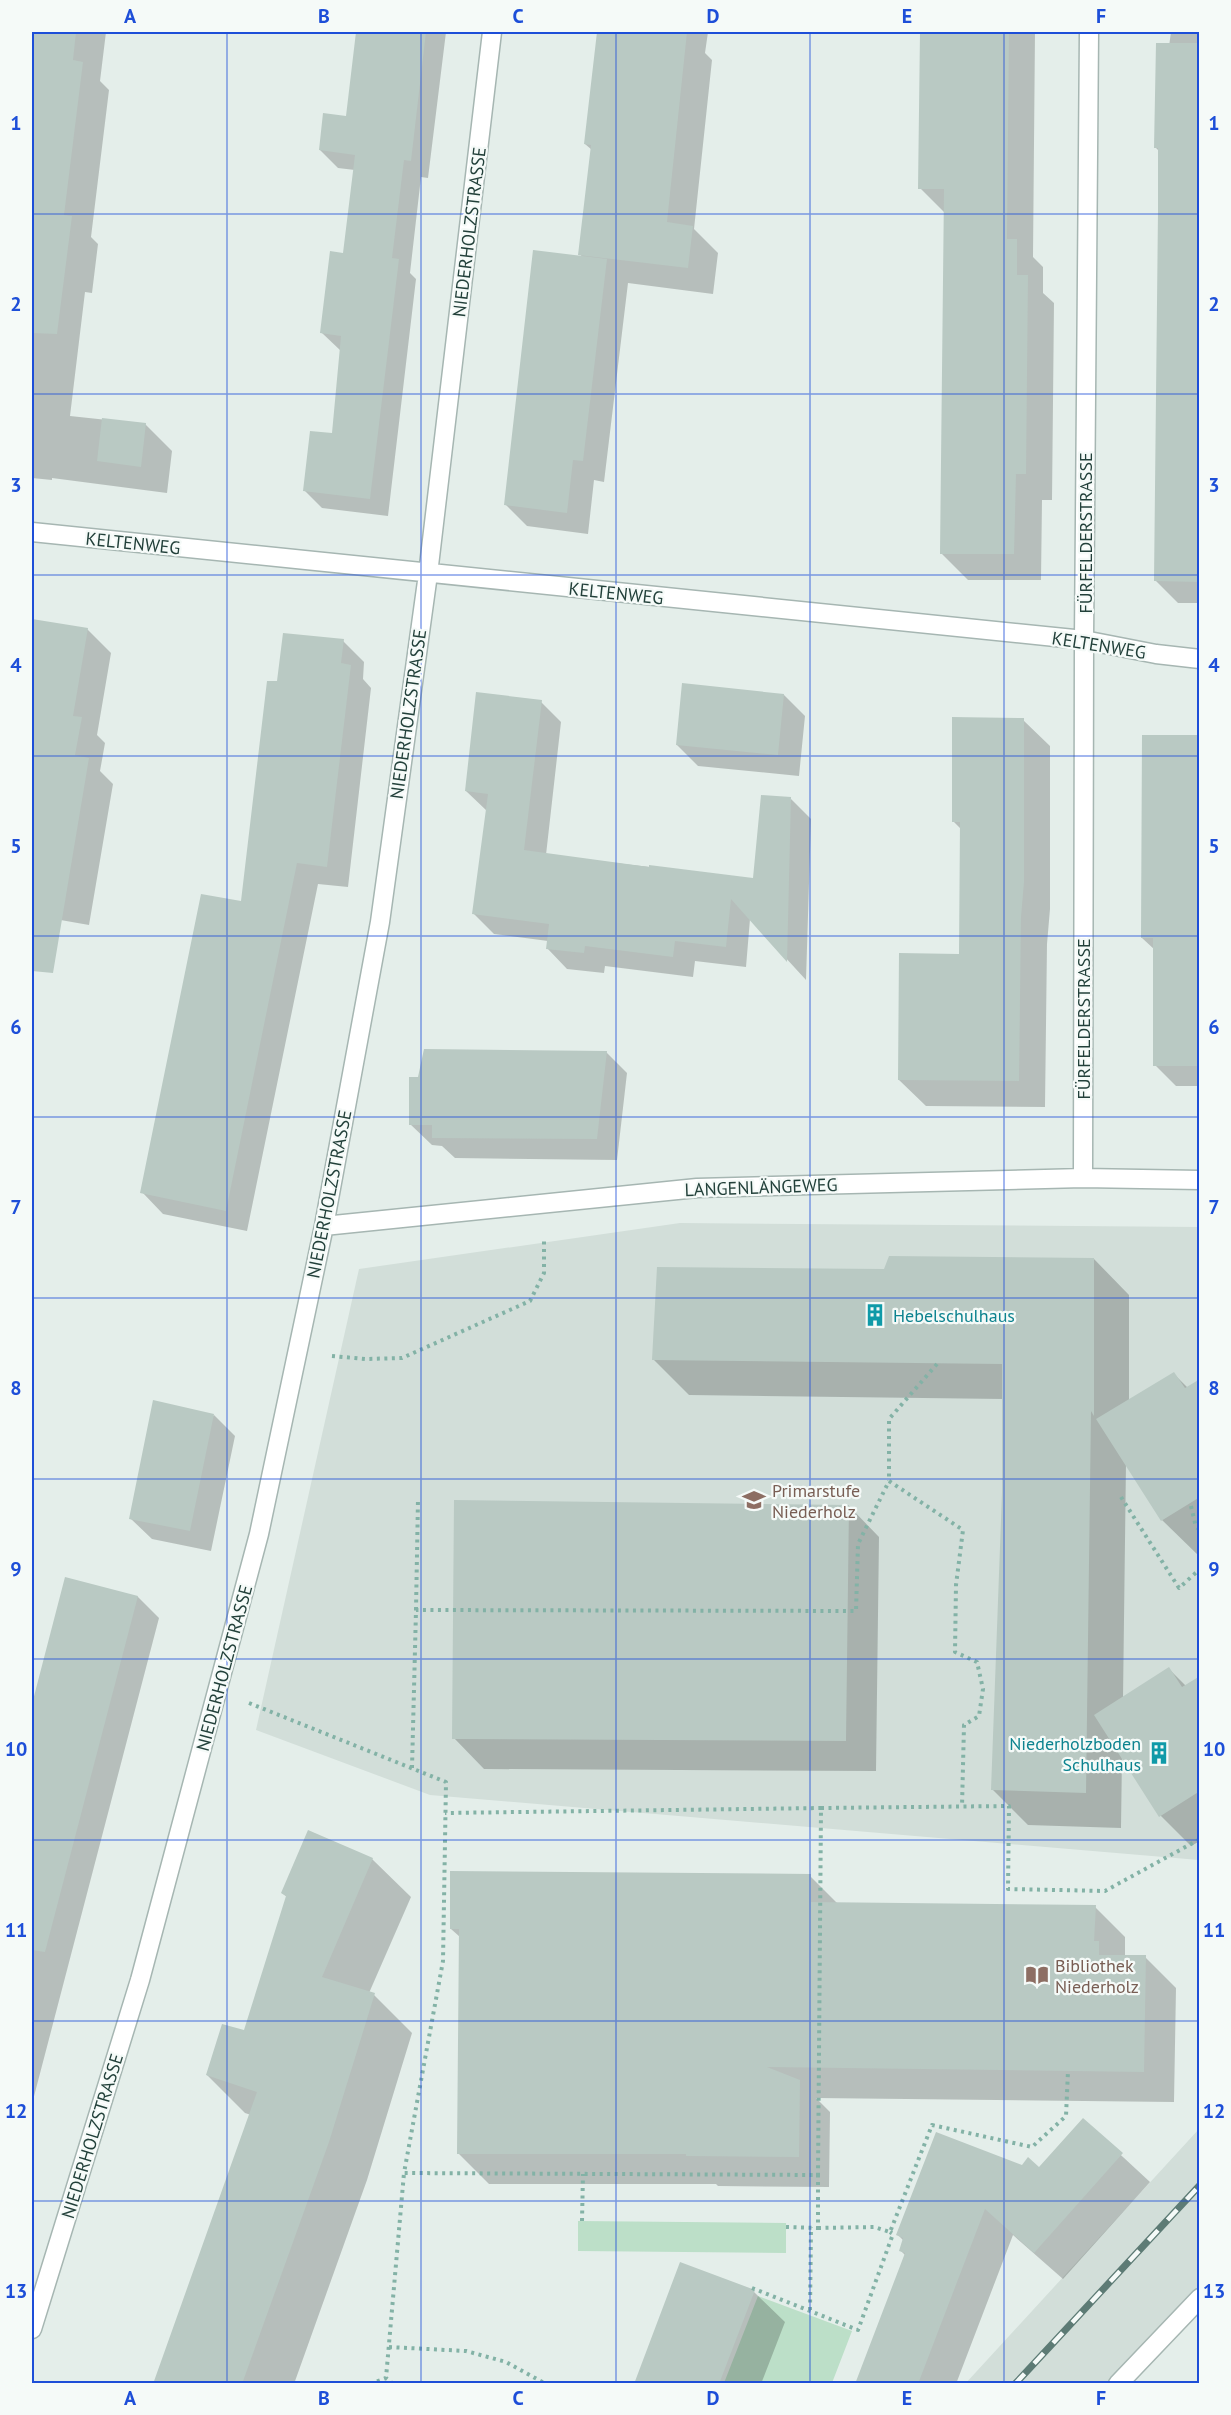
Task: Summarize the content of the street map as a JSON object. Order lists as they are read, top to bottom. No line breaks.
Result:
{"streets":{"street":["NIEDERHOLZSTRASSE","FÜRFELDERSTRASSE","KELTENWEG","LANGENLÄNGEWEG"]},"crossings":[["NIEDERHOLZSTRASSE","KELTENWEG"],["NIEDERHOLZSTRASSE","LANGENLÄNGEWEG"],["FÜRFELDERSTRASSE","KELTENWEG"],["FÜRFELDERSTRASSE","LANGENLÄNGEWEG"]],"places":{"building":["Hebelschulhaus","Niederholzboden Schulhaus"],"school or university":["Primarstufe Niederholz"],"library":["Bibliothek Niederholz"]},"grid":{"columns":["A","B","C","D","E","F"],"rows":["1","2","3","4","5","6","7","8","9","10","11","12","13"]}}
